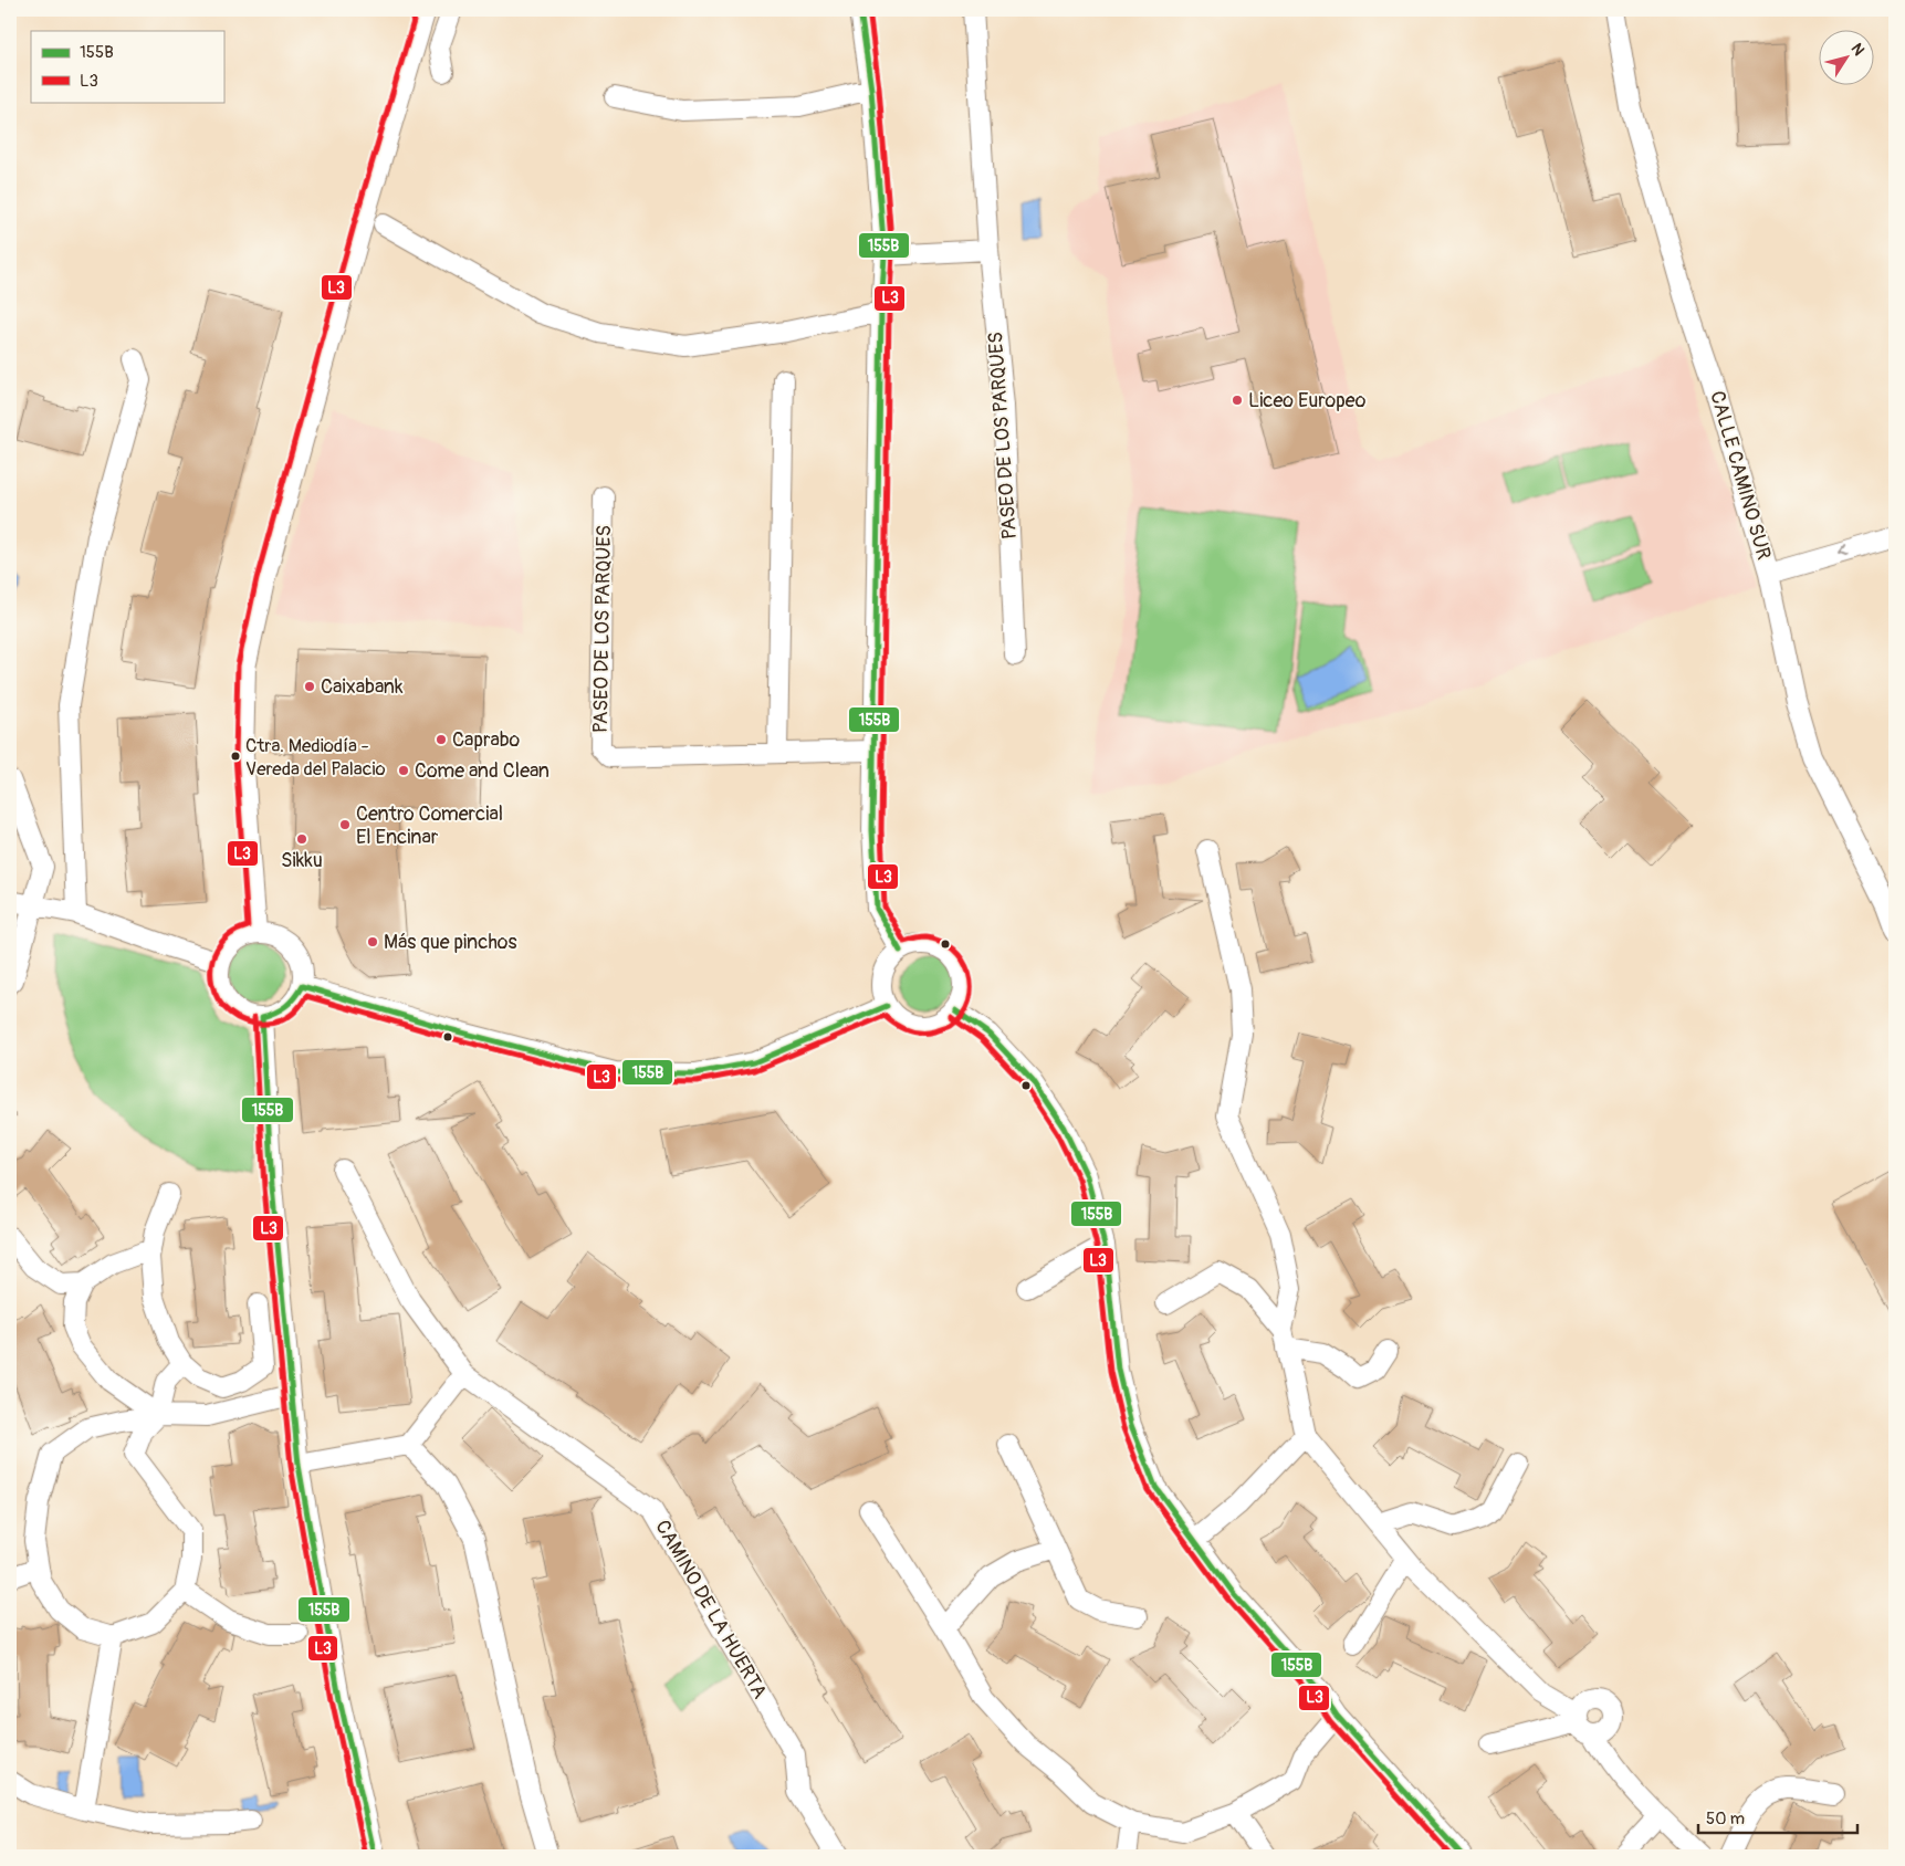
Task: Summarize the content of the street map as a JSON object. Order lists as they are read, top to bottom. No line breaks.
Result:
{"streets":{"street":["PASEO DE LOS PARQUES","CALLE CAMINO SUR","CAMINO DE LA HUERTA"]},"places":["Liceo Europeo","Caixabank","Caprabo","Ctra. Mediodía - Vereda del Palacio","Come and Clean","Centro Comercial El Encinar","Sikku","Más que pinchos"],"lines":["transit line 155B","transit line L3"],"legend":["155B","L3"],"scale_bar":"50 m","north":"top right"}
